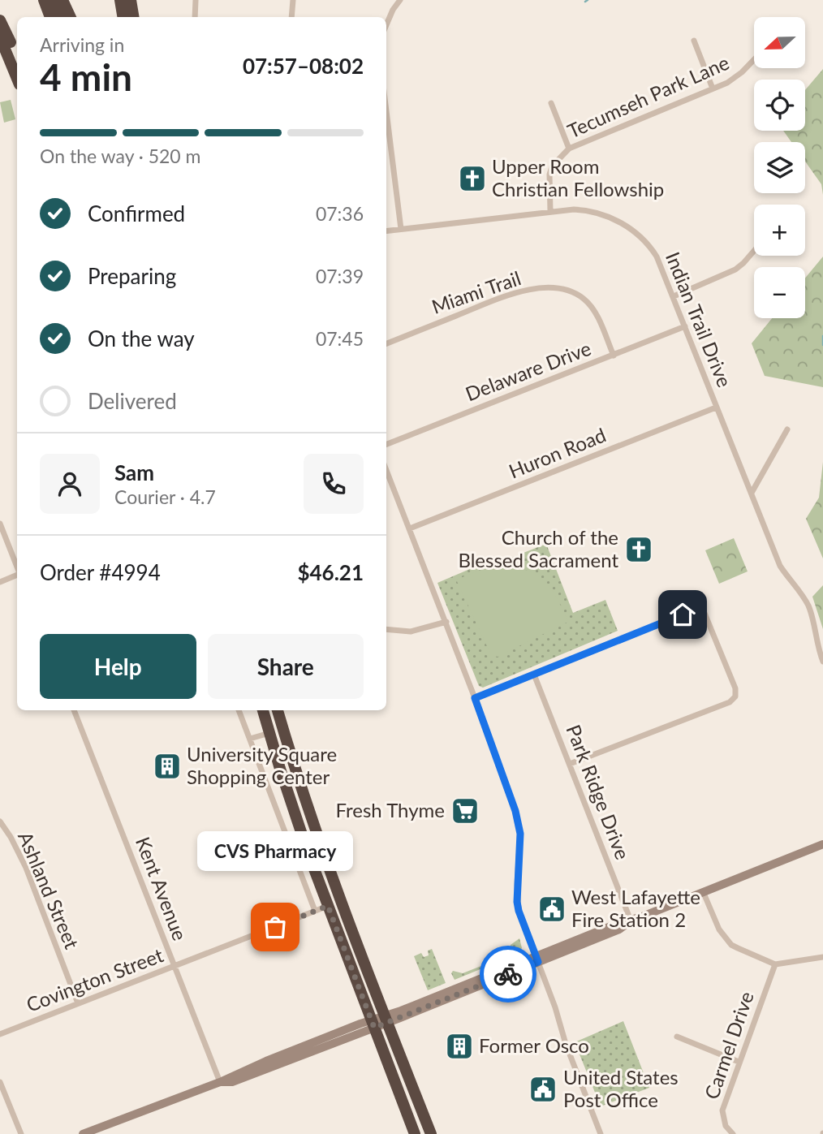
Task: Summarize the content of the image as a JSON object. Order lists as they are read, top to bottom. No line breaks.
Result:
{"streets":{"street":["Tecumseh Park Lane","Miami Trail","Indian Trail Drive","Delaware Drive","Huron Road","Park Ridge Drive","Kent Avenue","Ashland Street","Covington Street","Carmel Drive"]},"crossings":[["Tecumseh Park Lane","Indian Trail Drive"],["Miami Trail","Delaware Drive"],["Indian Trail Drive","Delaware Drive"],["Indian Trail Drive","Huron Road"],["Kent Avenue","Covington Street"],["Ashland Street","Covington Street"]],"places":{"church":["Upper Room Christian Fellowship","Church of the Blessed Sacrament"],"building":["University Square Shopping Center","Former Osco"],"supermarket":["Fresh Thyme"],"public building":["West Lafayette Fire Station 2","United States Post Office"],"other":["CVS Pharmacy"]},"north":"left","page":{"map_buttons":["+","−"],"heading":["4 min","Arriving in","07:57–08:02"],"panel":["Sam","Courier · 4.7","Order #4994","$46.21"],"bar":"On the way · 520 m","list":[["Confirmed","07:36"],["Preparing","07:39"],["On the way","07:45"],"Delivered"],"buttons":["Help","Share"],"bubble":"CVS Pharmacy"}}
